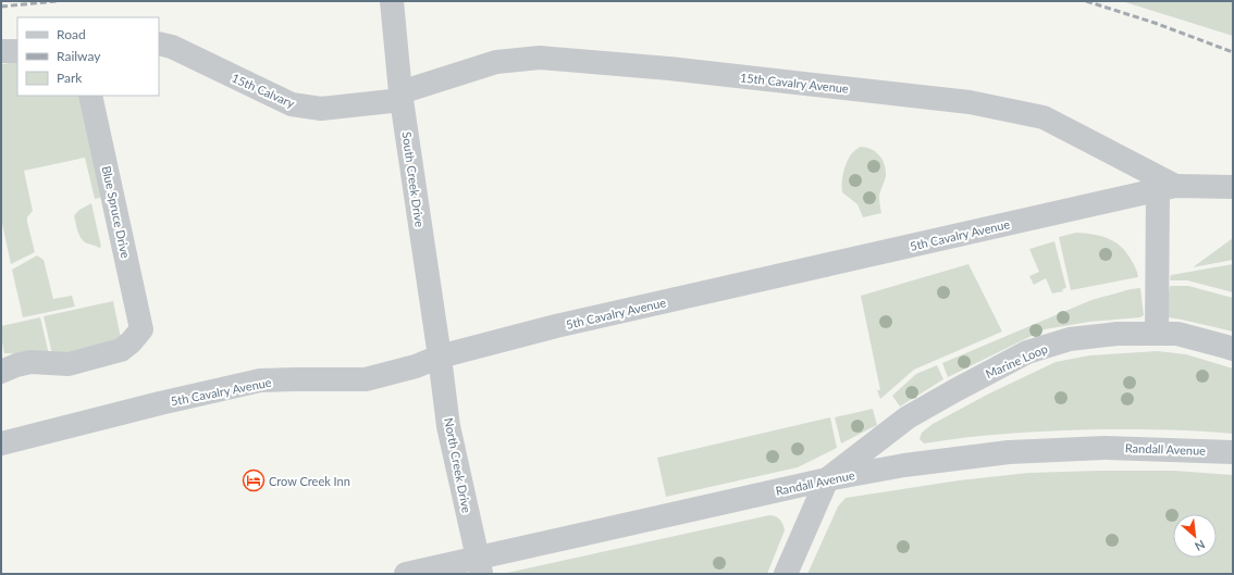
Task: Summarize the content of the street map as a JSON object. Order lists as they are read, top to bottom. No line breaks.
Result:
{"streets":{"street":["15th Cavalry Avenue","15th Calvary","South Creek Drive","Blue Spruce Drive","5th Cavalry Avenue","Marine Loop","Randall Avenue","North Creek Drive"]},"crossings":[["15th Cavalry Avenue","15th Calvary"],["15th Cavalry Avenue","South Creek Drive"],["15th Cavalry Avenue","5th Cavalry Avenue"],["15th Calvary","South Creek Drive"],["South Creek Drive","5th Cavalry Avenue"],["South Creek Drive","North Creek Drive"],["5th Cavalry Avenue","North Creek Drive"],["Marine Loop","Randall Avenue"],["Randall Avenue","North Creek Drive"]],"places":{"hotel":["Crow Creek Inn"]},"legend":["Road","Railway","Park"],"north":"bottom right"}
